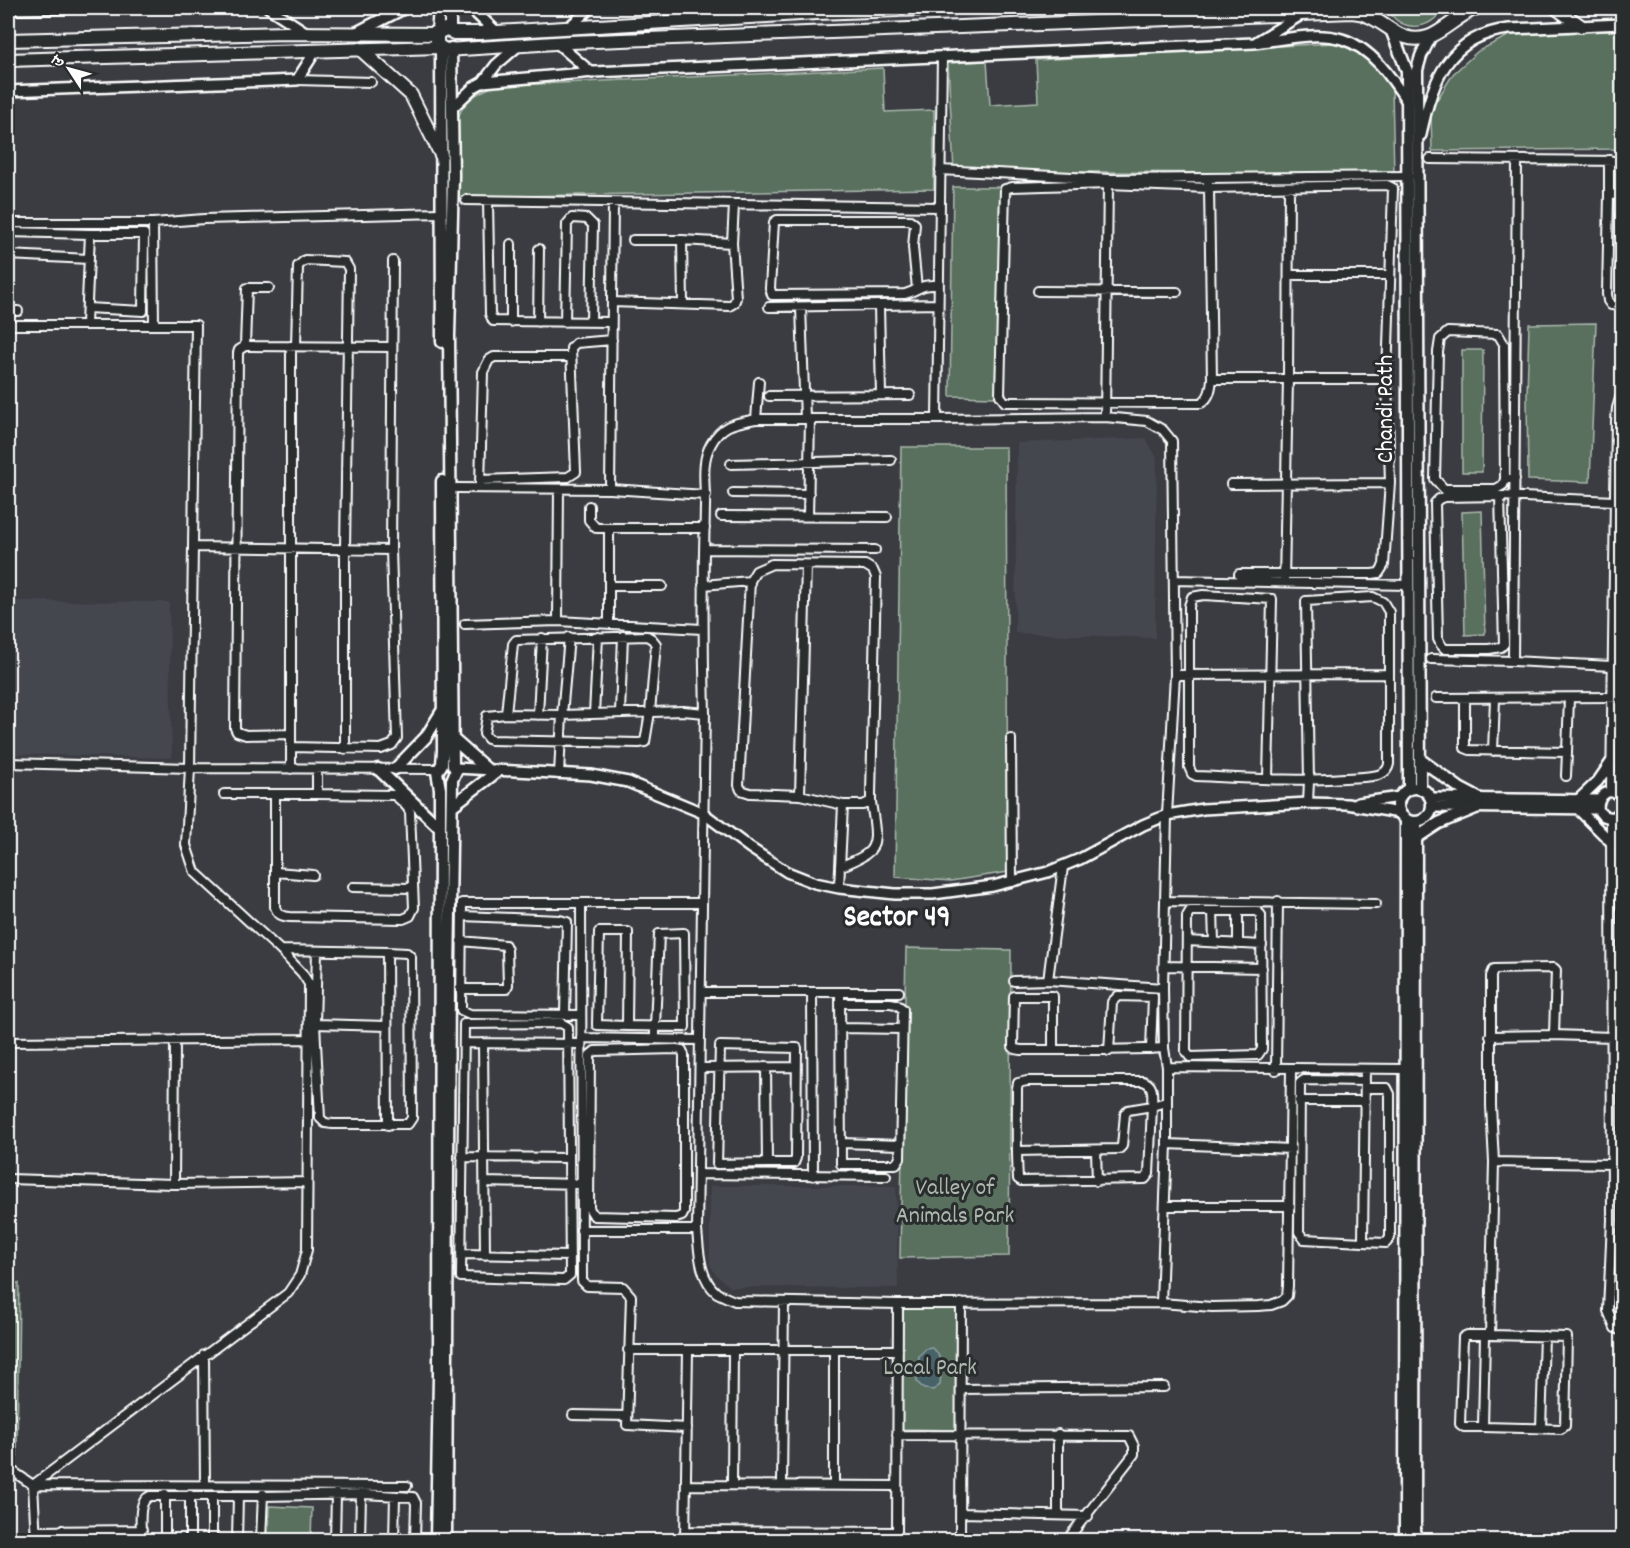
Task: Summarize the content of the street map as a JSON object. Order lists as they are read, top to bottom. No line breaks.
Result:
{"streets":{"main road":["Chandi Path"]},"districts":["Sector 49"],"parks":["Valley of Animals Park","Local Park"],"north":"top left"}
